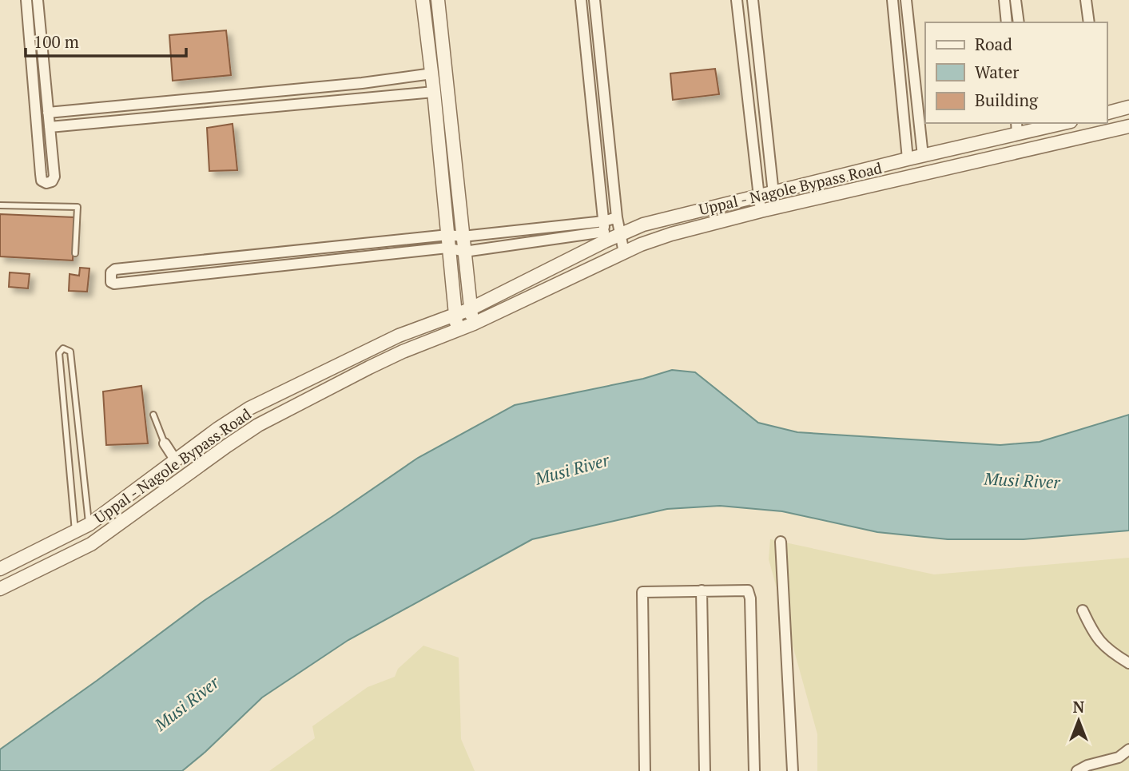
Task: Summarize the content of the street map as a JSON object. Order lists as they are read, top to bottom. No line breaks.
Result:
{"streets":{"street":["Uppal - Nagole Bypass Road"]},"water":["Musi River"],"legend":["Road","Water","Building"],"scale_bar":"100 m","north":"top"}
